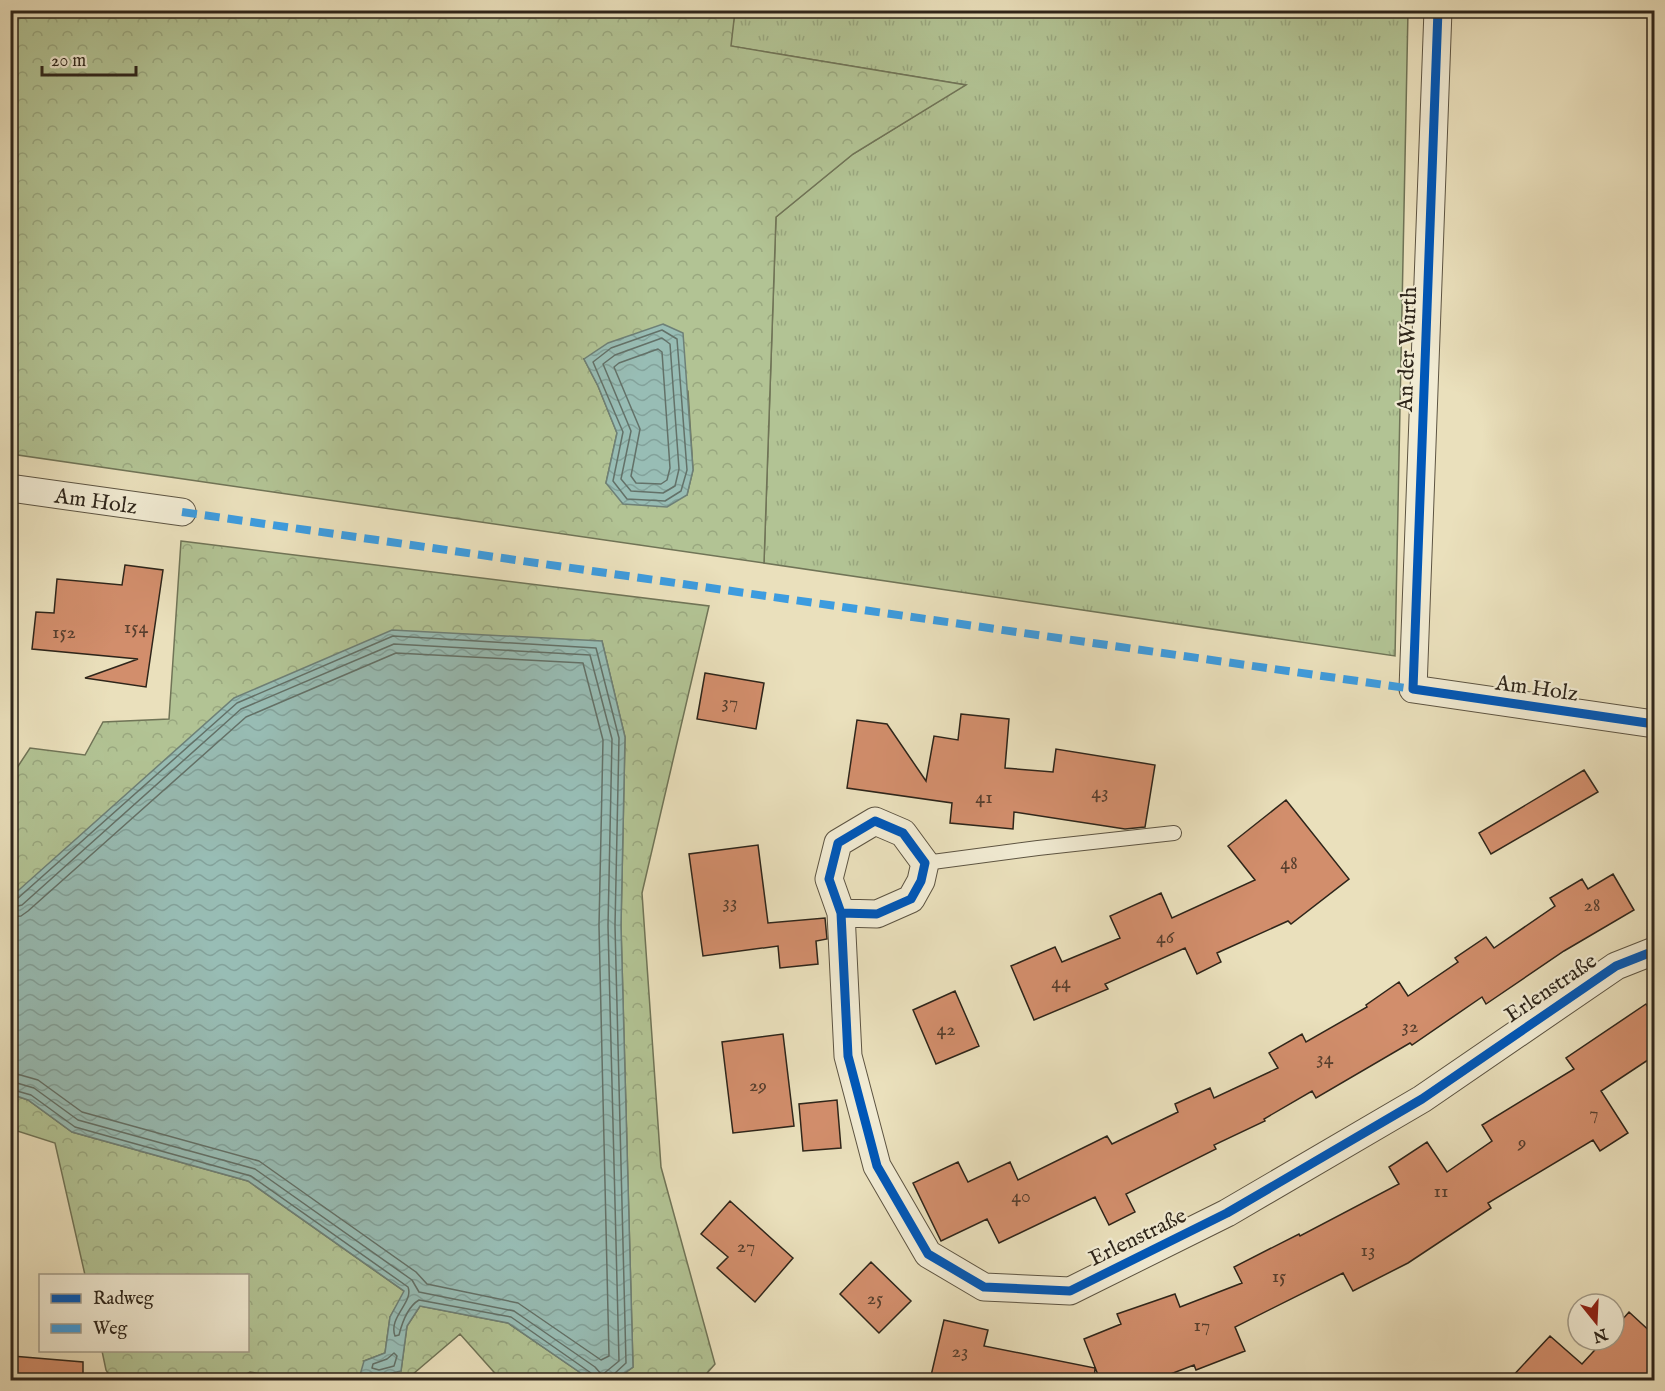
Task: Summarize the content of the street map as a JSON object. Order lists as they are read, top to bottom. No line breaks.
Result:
{"streets":{"street":["An der Wurth","Am Holz","Erlenstraße"]},"crossings":[["An der Wurth","Am Holz"]],"house_numbers":["154","152","37","43","41","48","33","28","46","44","32","42","34","29","7","9","11","40","27","13","15","25","17","23"],"legend":["Radweg","Weg"],"scale_bar":"20 m","north":"bottom"}
